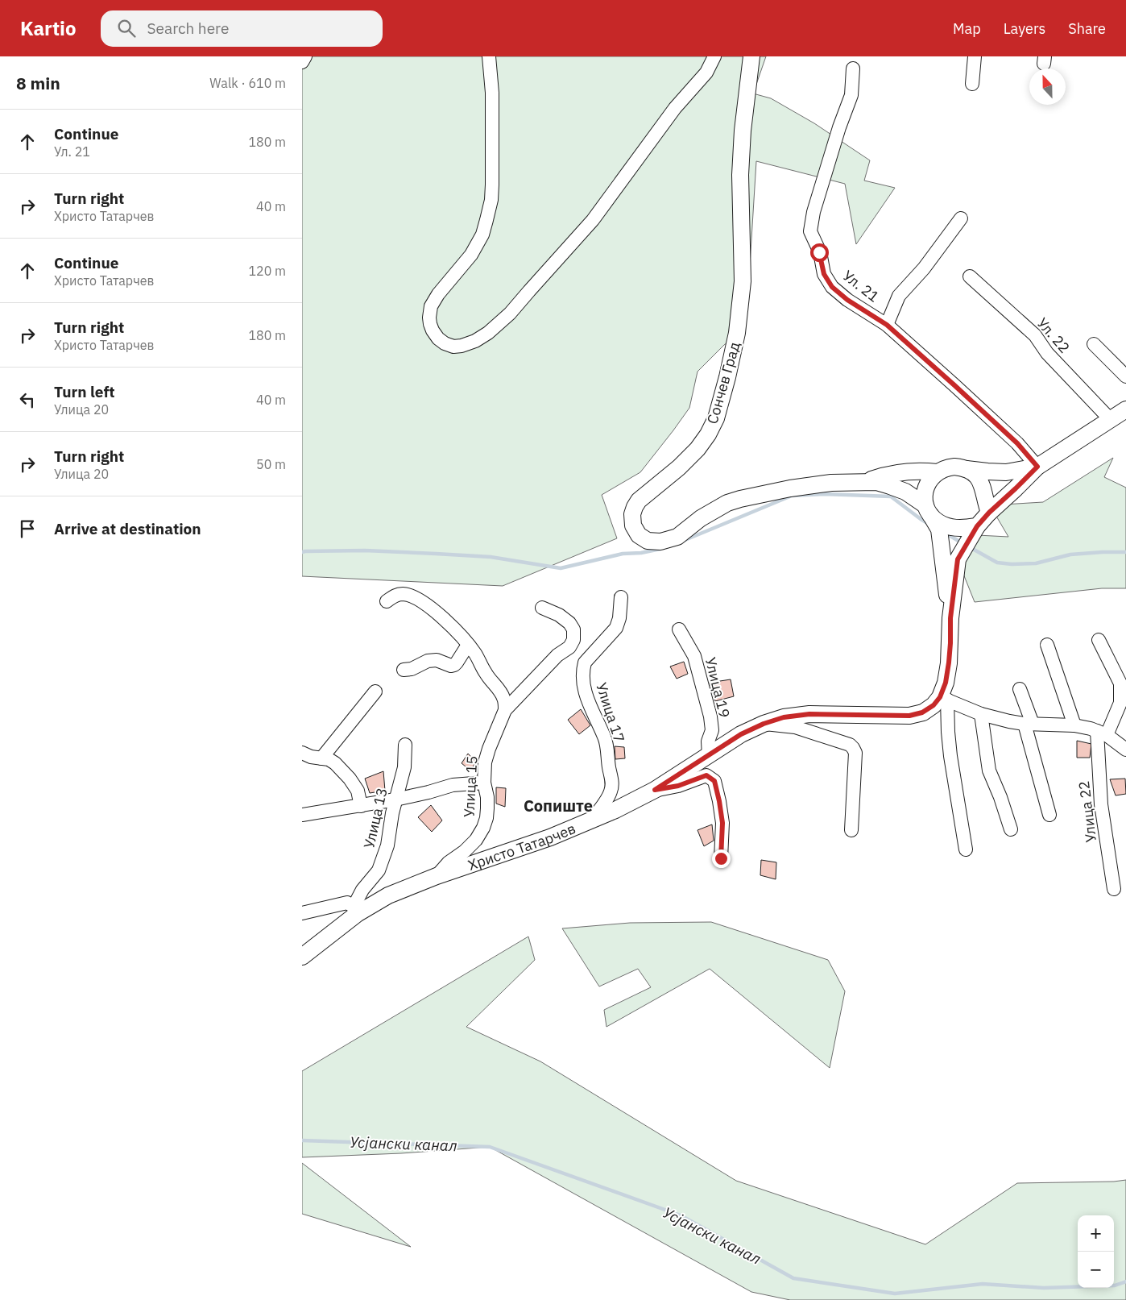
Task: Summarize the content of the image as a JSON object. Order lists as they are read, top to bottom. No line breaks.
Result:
{"streets":{"main road":["Сончев Град","Христо Татарчев"],"street":["Ул. 21","Ул. 22","Улица 19","Улица 17","Улица 15","Улица 22","Улица 13"]},"crossings":[["Улица 19","Христо Татарчев"],["Улица 17","Христо Татарчев"],["Улица 15","Христо Татарчев"],["Улица 13","Христо Татарчев"]],"districts":["Сопиште"],"water":["Усјански канал"],"north":"top","page":{"header":"Kartio","search":"Search here","nav":["Map","Layers","Share"],"heading":["8 min","Walk · 610 m"],"list":[["Continue","Ул. 21","180 m"],["Turn right","Христо Татарчев","40 m"],["Continue","Христо Татарчев","120 m"],["Turn right","Христо Татарчев","180 m"],["Turn left","Улица 20","40 m"],["Turn right","Улица 20","50 m"],"Arrive at destination"],"map_buttons":["+","−"]}}
